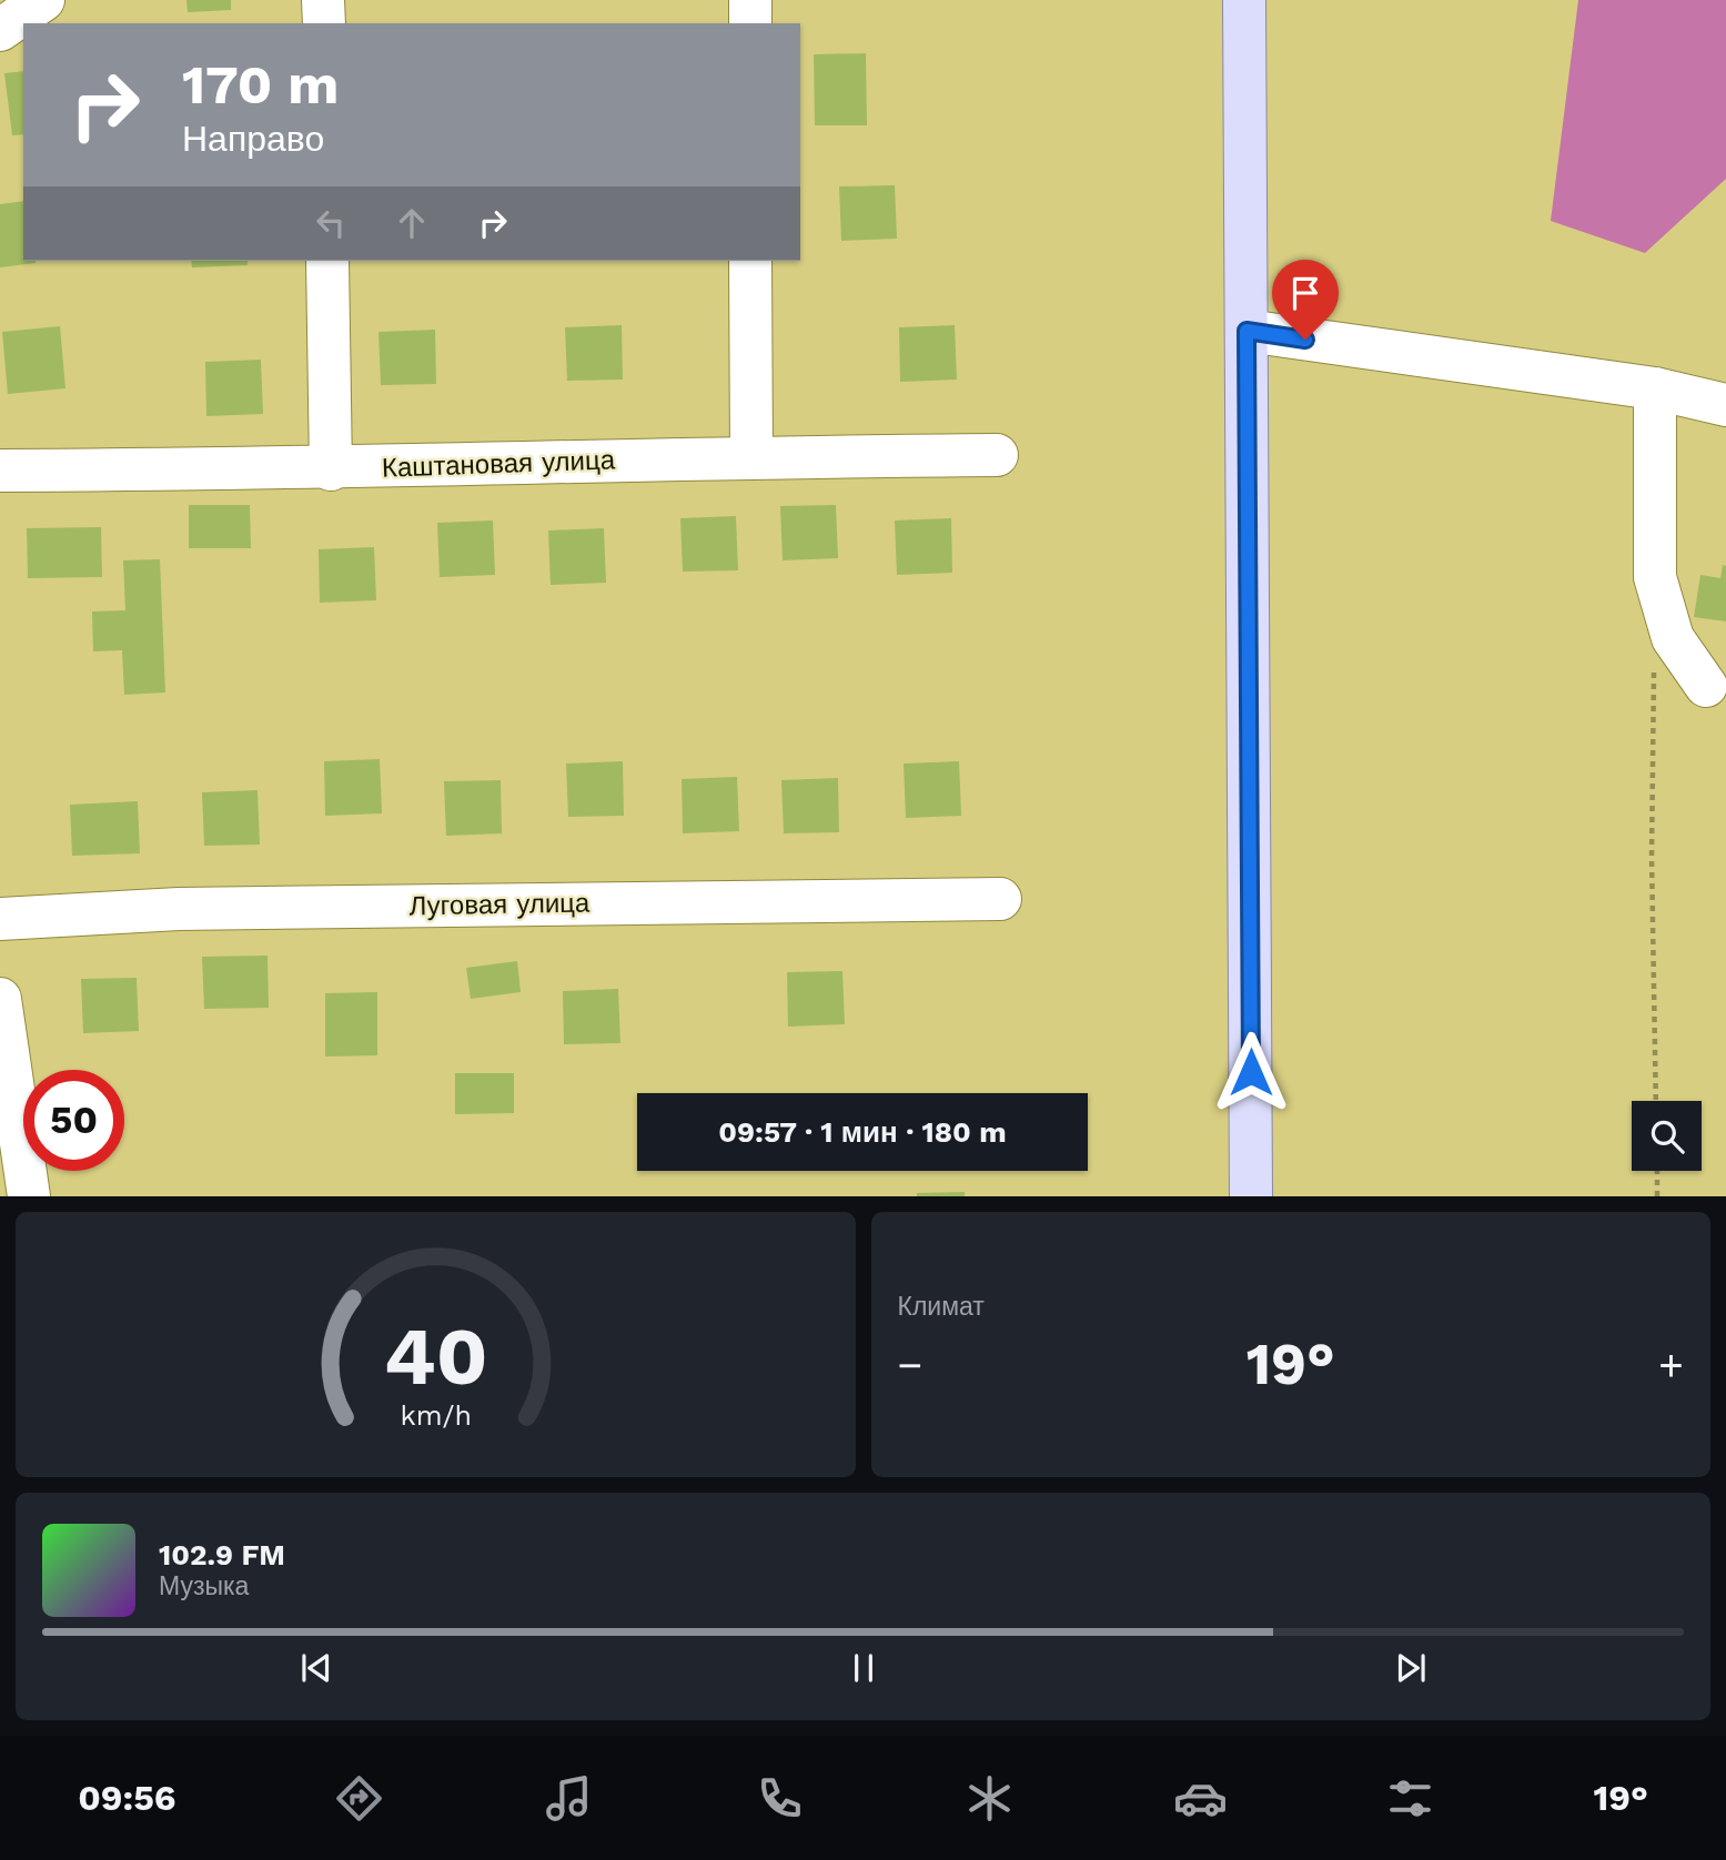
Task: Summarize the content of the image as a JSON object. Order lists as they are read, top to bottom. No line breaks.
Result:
{"streets":{"lane":["Каштановая улица","Луговая улица"]},"page":{"turn":["170 m","Направо"],"limit":"50","trip":"09:57 · 1 мин · 180 m","tile":"Климат","heat":["−","19°","+"],"song":["102.9 FM","Музыка"],"tabs":["09:56","19°"],"gauge":["40","km/h"]}}
